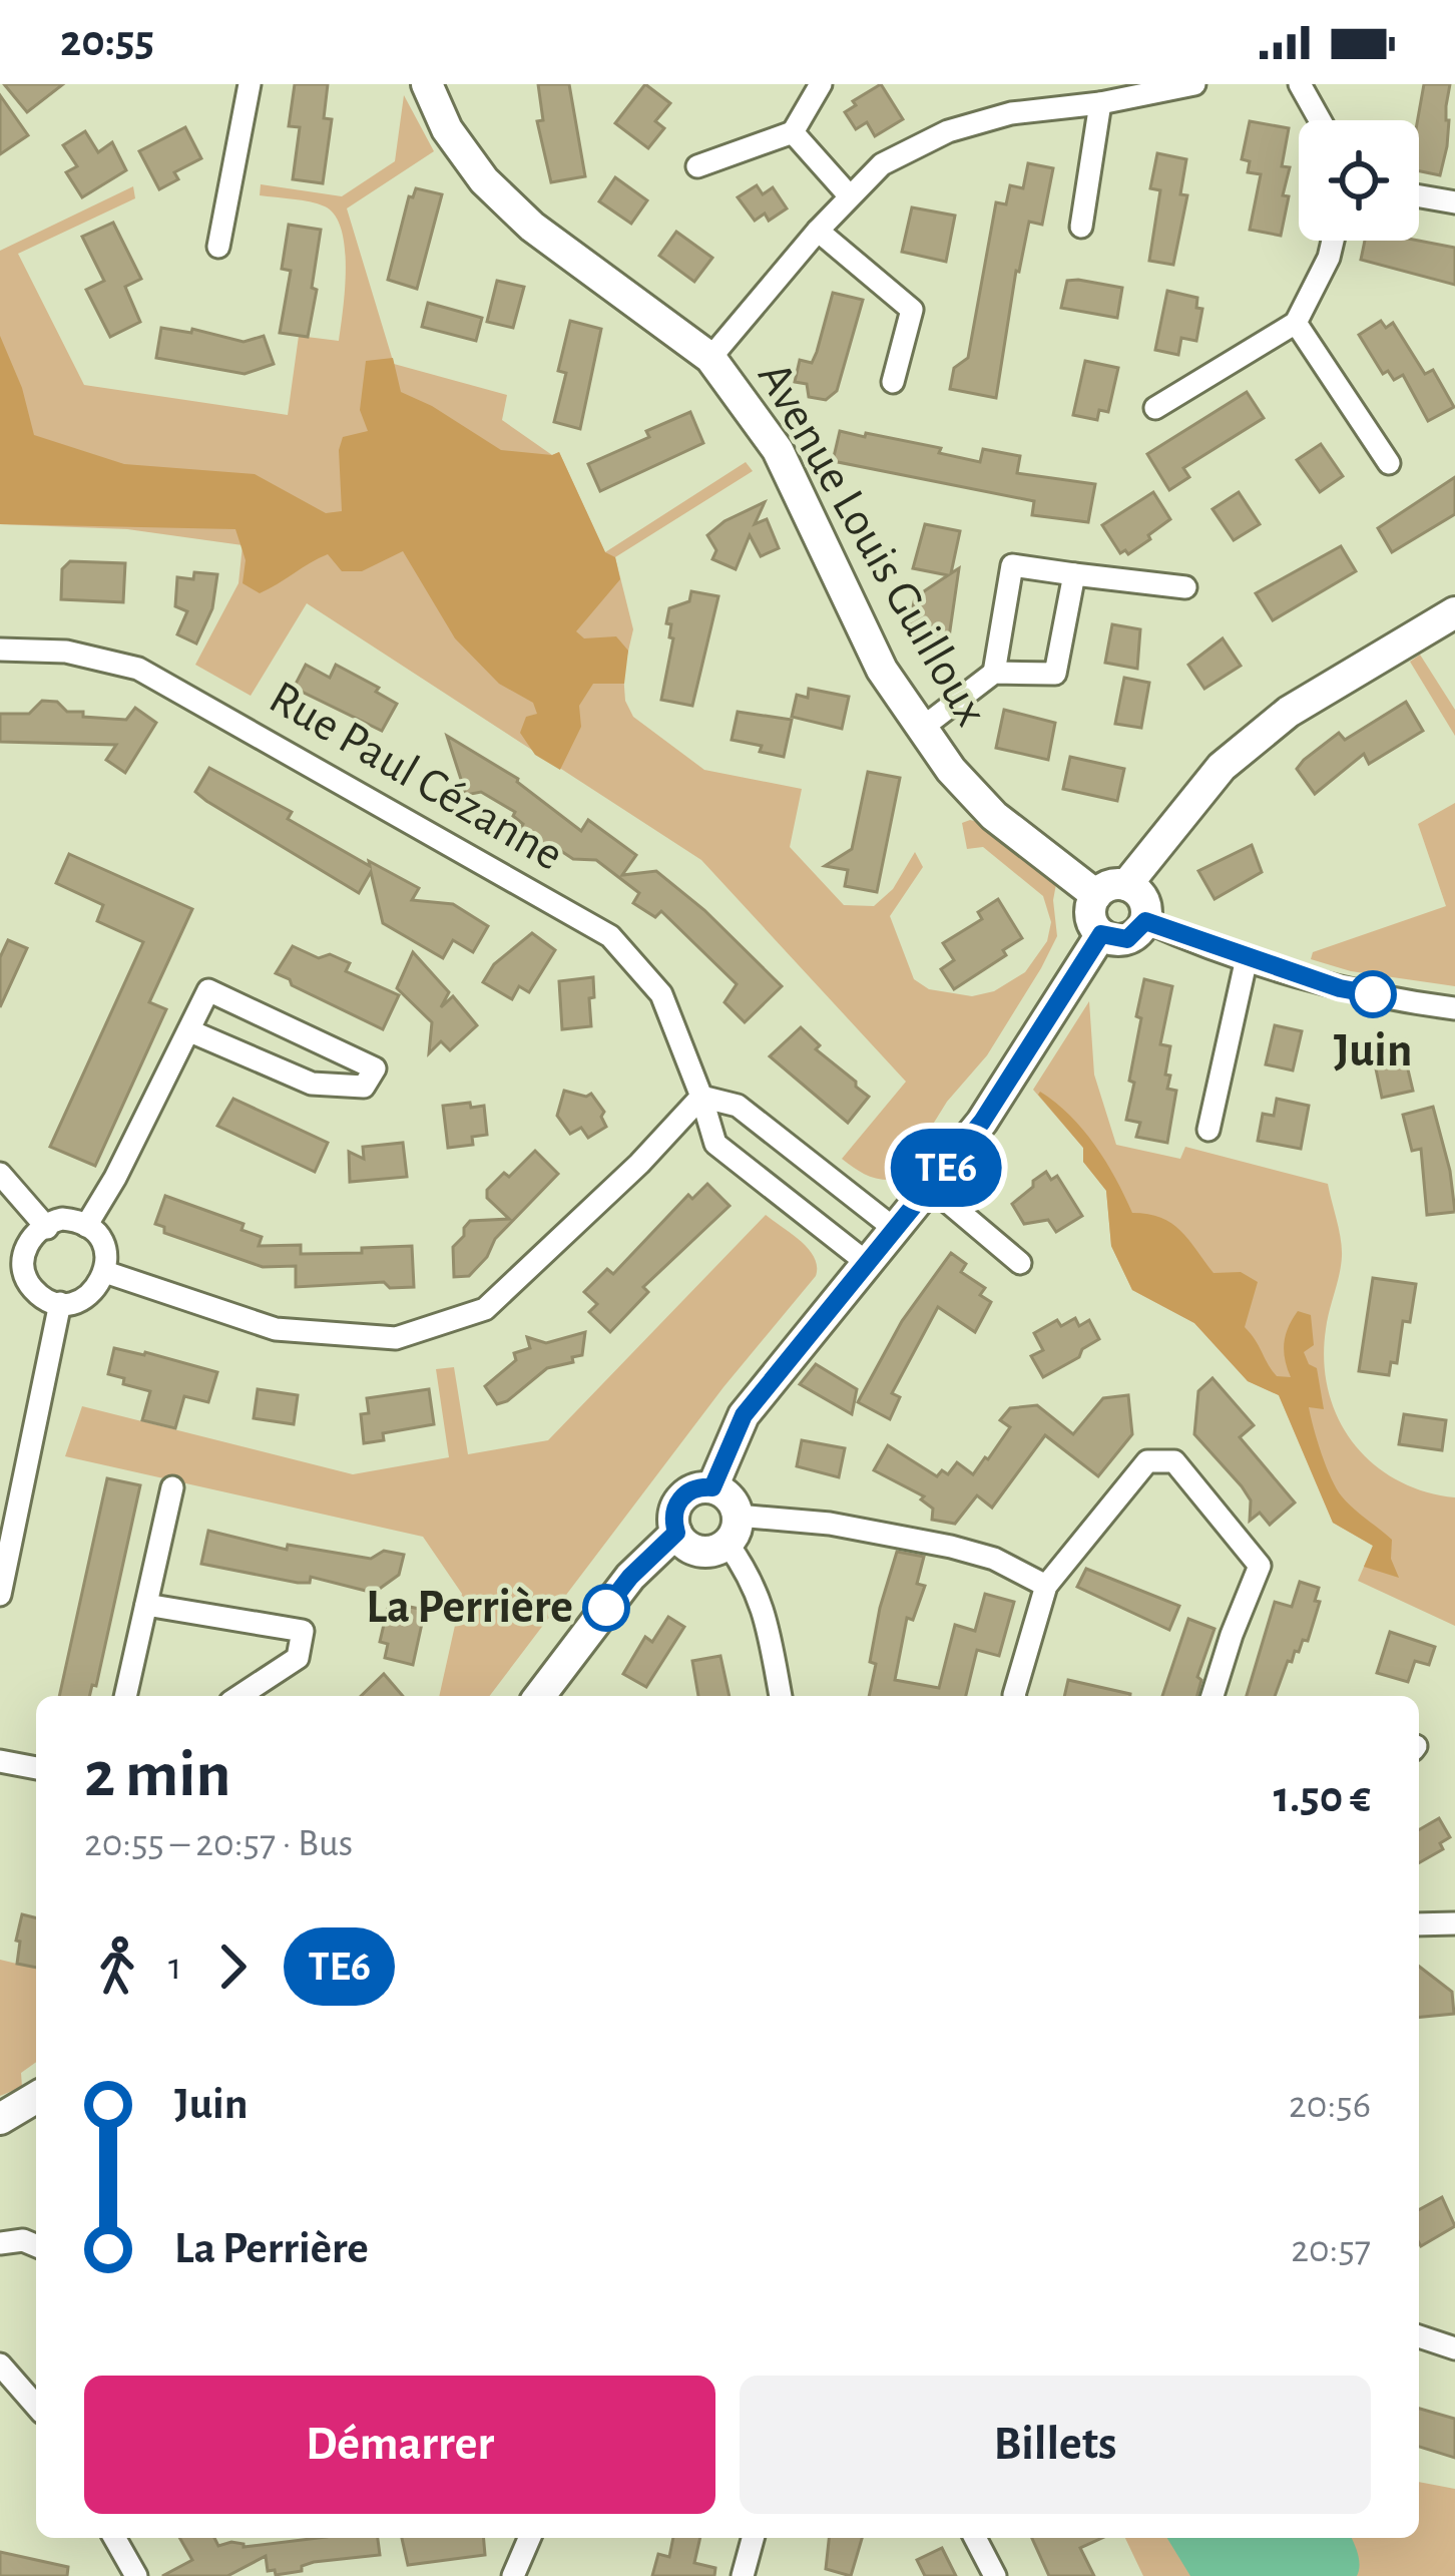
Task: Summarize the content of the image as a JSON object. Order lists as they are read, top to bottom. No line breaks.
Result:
{"streets":{"street":["Avenue Louis Guilloux","Rue Paul Cézanne"]},"places":["Juin","La Perrière"],"lines":["bus line TE6"],"page":{"status":"20:55","on_map":"TE6","heading":["2 min","20:55 – 20:57 · Bus","1.50 €"],"legs":["1","TE6"],"list":[{"name":"Juin","value":"20:56"},{"name":"La Perrière","value":"20:57"}],"buttons":["Démarrer","Billets"]}}
